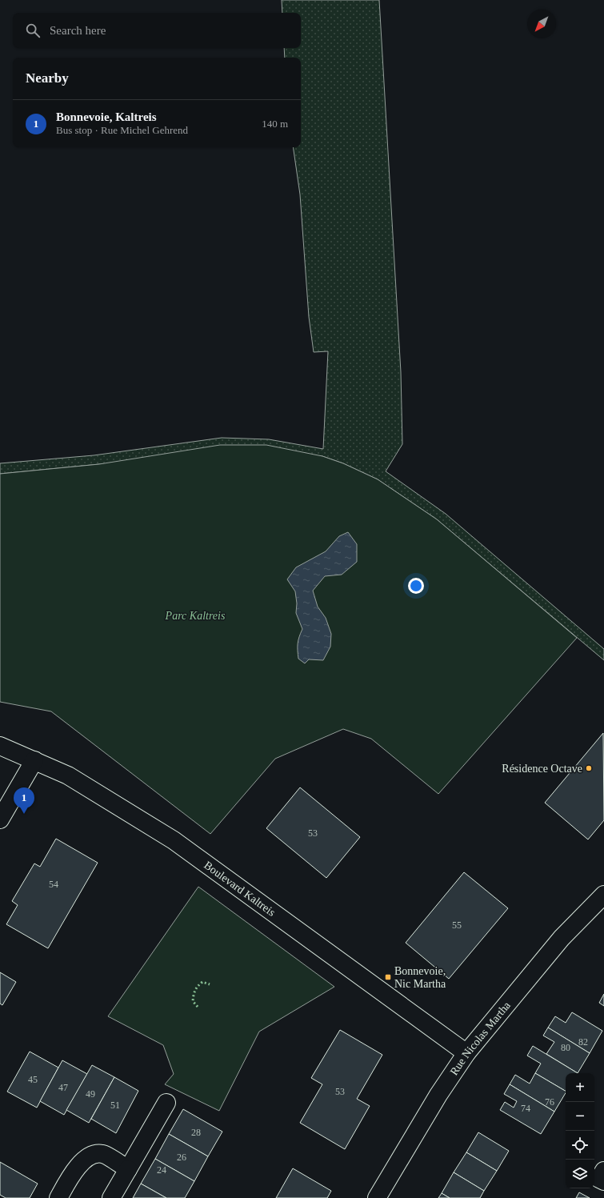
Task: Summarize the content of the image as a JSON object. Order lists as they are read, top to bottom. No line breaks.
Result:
{"streets":{"street":["Boulevard Kaltreis","Rue Nicolas Martha"]},"crossings":[["Boulevard Kaltreis","Rue Nicolas Martha"]],"parks":["Parc Kaltreis"],"places":{"other":["Résidence Octave"],"transit":["Bonnevoie, Nic Martha"]},"house_numbers":["53","54","55","82","80","45","47","53","49","76","51","74","28","26","24"],"north":"bottom left","page":{"search":"Search here","heading":"Nearby","list":[{"mark":"1","name":"Bonnevoie, Kaltreis","note":"Bus stop · Rue Michel Gehrend","value":"140 m"}],"pins":"1","map_buttons":["+","−"]}}
